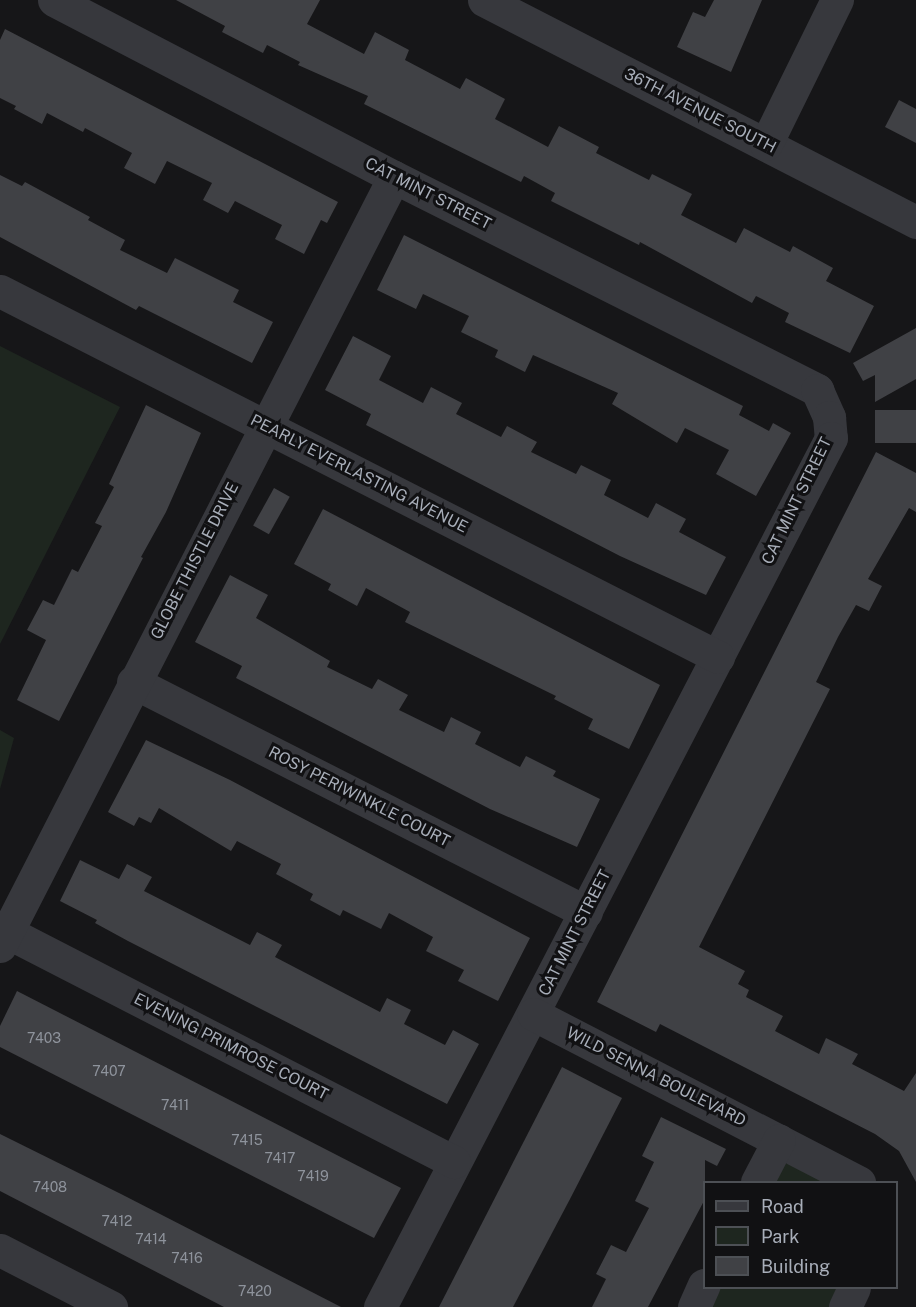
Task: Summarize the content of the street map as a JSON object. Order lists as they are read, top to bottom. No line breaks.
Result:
{"streets":{"street":["36TH AVENUE SOUTH","CAT MINT STREET","PEARLY EVERLASTING AVENUE","GLOBE THISTLE DRIVE","ROSY PERIWINKLE COURT","EVENING PRIMROSE COURT","WILD SENNA BOULEVARD"]},"crossings":[["CAT MINT STREET","PEARLY EVERLASTING AVENUE"],["CAT MINT STREET","GLOBE THISTLE DRIVE"],["CAT MINT STREET","ROSY PERIWINKLE COURT"],["CAT MINT STREET","EVENING PRIMROSE COURT"],["CAT MINT STREET","WILD SENNA BOULEVARD"],["PEARLY EVERLASTING AVENUE","GLOBE THISTLE DRIVE"],["GLOBE THISTLE DRIVE","ROSY PERIWINKLE COURT"],["GLOBE THISTLE DRIVE","EVENING PRIMROSE COURT"]],"house_numbers":["7403","7407","7411","7415","7417","7419","7408","7412","7414","7416","7420"],"legend":["Road","Park","Building"]}
